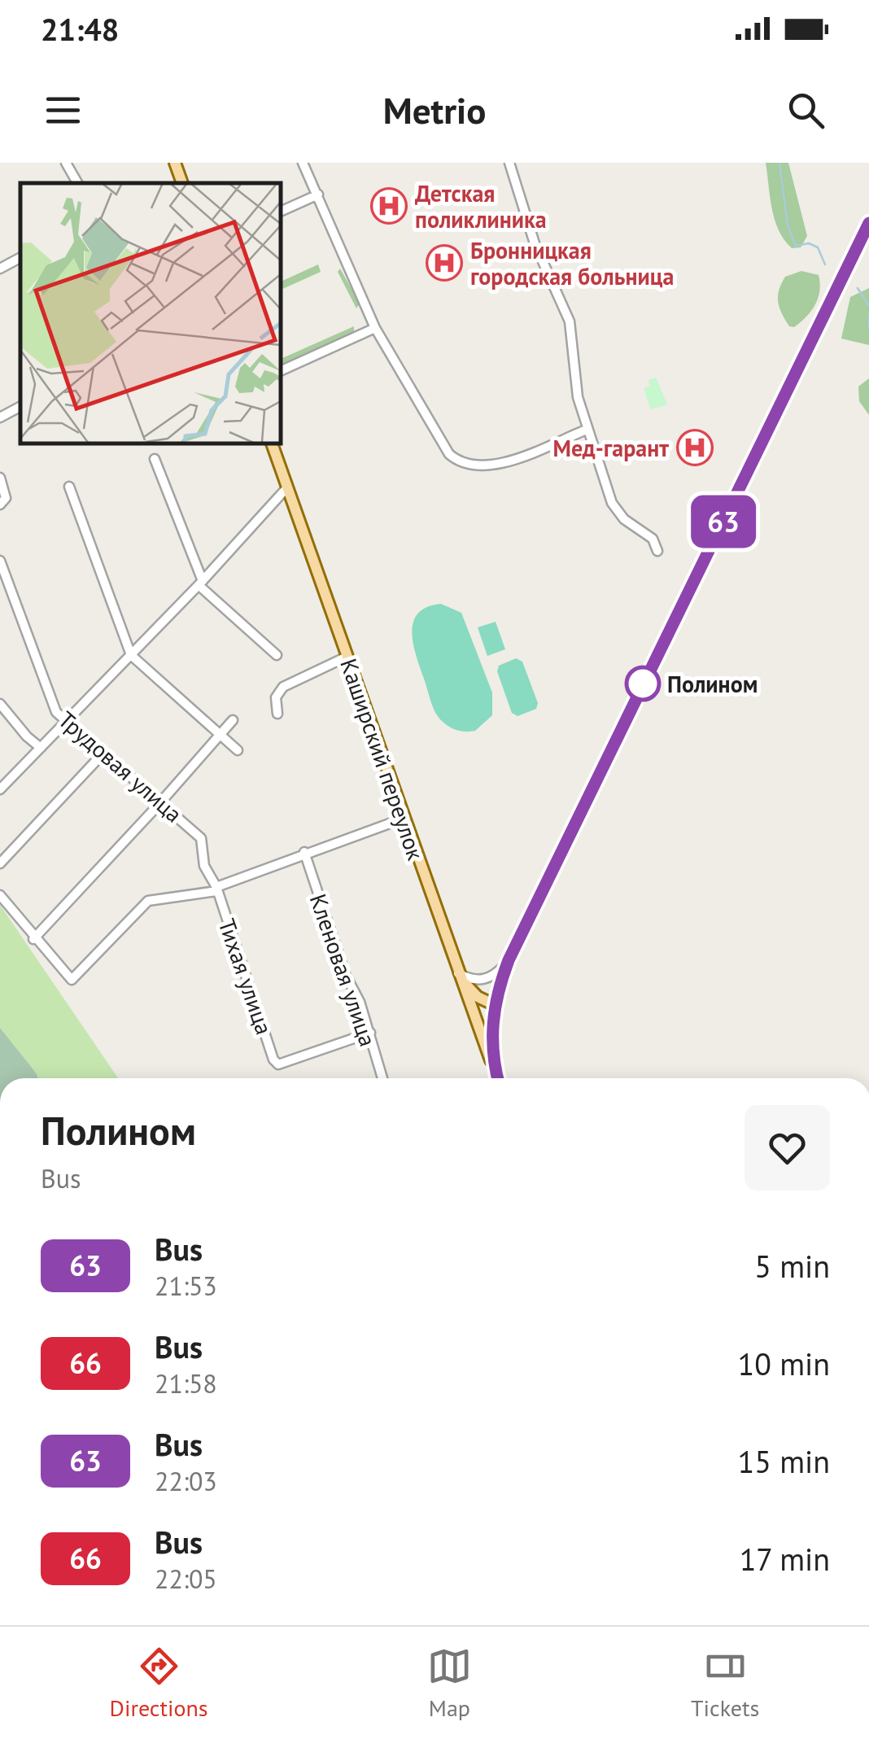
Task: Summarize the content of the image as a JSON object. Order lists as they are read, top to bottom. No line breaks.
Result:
{"streets":{"main road":["Каширский переулок"],"street":["Трудовая улица","Кленовая улица","Тихая улица"]},"crossings":[["Трудовая улица","Тихая улица"],["Кленовая улица","Тихая улица"]],"places":{"hospital":["Детская поликлиника","Бронницкая городская больница","Мед-гарант"],"other":["Полином"]},"lines":["bus line 63"],"page":{"status":"21:48","header":"Metrio","on_map":"63","heading":["Полином","Bus"],"list":[{"mark":"63","name":"Bus","note":"21:53","value":"5 min"},{"mark":"66","name":"Bus","note":"21:58","value":"10 min"},{"mark":"63","name":"Bus","note":"22:03","value":"15 min"},{"mark":"66","name":"Bus","note":"22:05","value":"17 min"}],"tabs":["Directions","Map","Tickets"]}}
